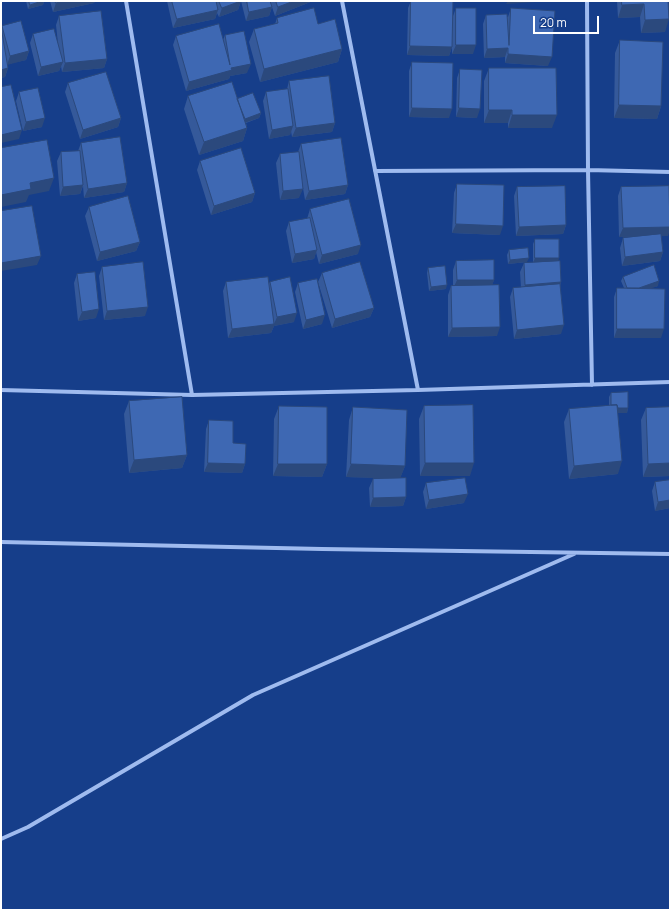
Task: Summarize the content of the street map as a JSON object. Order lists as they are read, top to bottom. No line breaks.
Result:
{"scale_bar":"20 m"}
